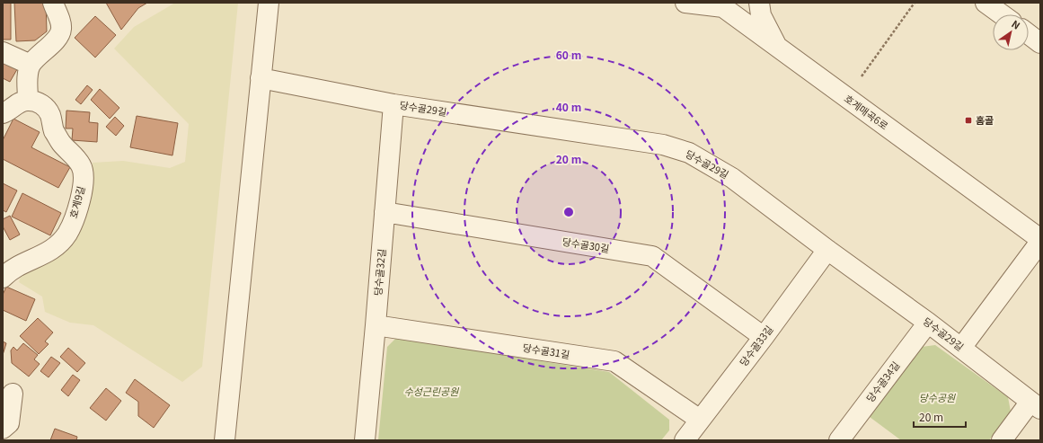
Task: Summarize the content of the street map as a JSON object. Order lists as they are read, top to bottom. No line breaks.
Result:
{"streets":{"street":["당수골29길","호계매곡6로","호계9길","당수골30길","당수골32길","당수골33길","당수골31길","당수골34길"]},"crossings":[["당수골29길","당수골32길"],["당수골29길","당수골33길"],["당수골29길","당수골34길"],["당수골30길","당수골32길"],["당수골30길","당수골33길"],["당수골32길","당수골31길"],["당수골33길","당수골31길"]],"parks":["수성근린공원","당수공원"],"places":{"transit":["홈골"]},"scale_bar":"20 m","north":"top right","rings":["60 m","40 m","20 m"]}
